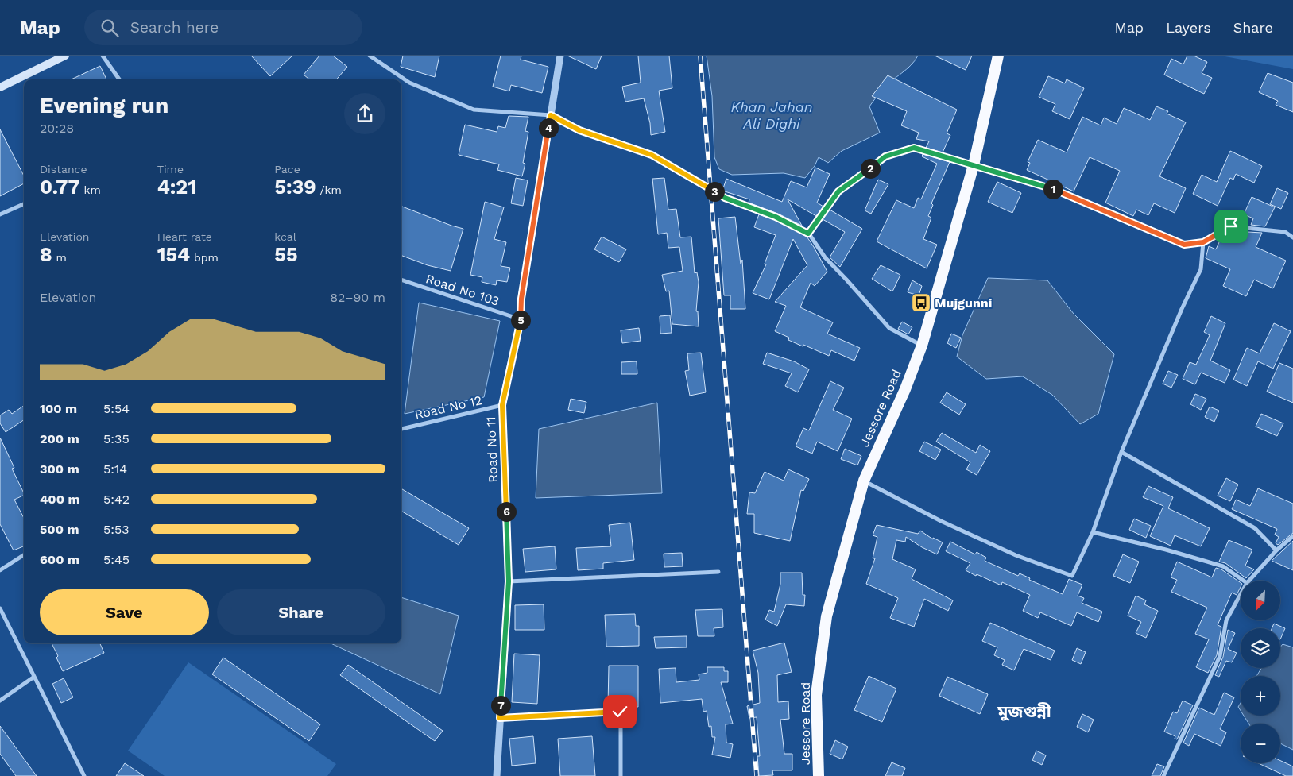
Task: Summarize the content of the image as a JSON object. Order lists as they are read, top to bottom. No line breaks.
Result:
{"streets":{"highway":["Jessore Road"],"street":["Road No 103","Road No 12","Road No 11"]},"crossings":[["Road No 103","Road No 11"],["Road No 12","Road No 11"]],"districts":["মুজগুন্নী"],"water":["Khan Jahan Ali Dighi"],"places":{"bus stop":["Mujgunni"]},"north":"bottom left","page":{"header":"Map","search":"Search here","nav":["Map","Layers","Share"],"heading":["Evening run","20:28"],"pins":["4","2","1","3","5","6","7"],"stats":[["Distance","0.77 km"],["Time","4:21"],["Pace","5:39 /km"],["Elevation","8 m"],["Heart rate","154 bpm"],["kcal","55"]],"chart":["Elevation","82–90 m"],"list":[{"name":"100 m","note":"5:54"},{"name":"200 m","note":"5:35"},{"name":"300 m","note":"5:14"},{"name":"400 m","note":"5:42"},{"name":"500 m","note":"5:53"},{"name":"600 m","note":"5:45"}],"map_buttons":["+","−"],"buttons":["Save","Share"]}}
